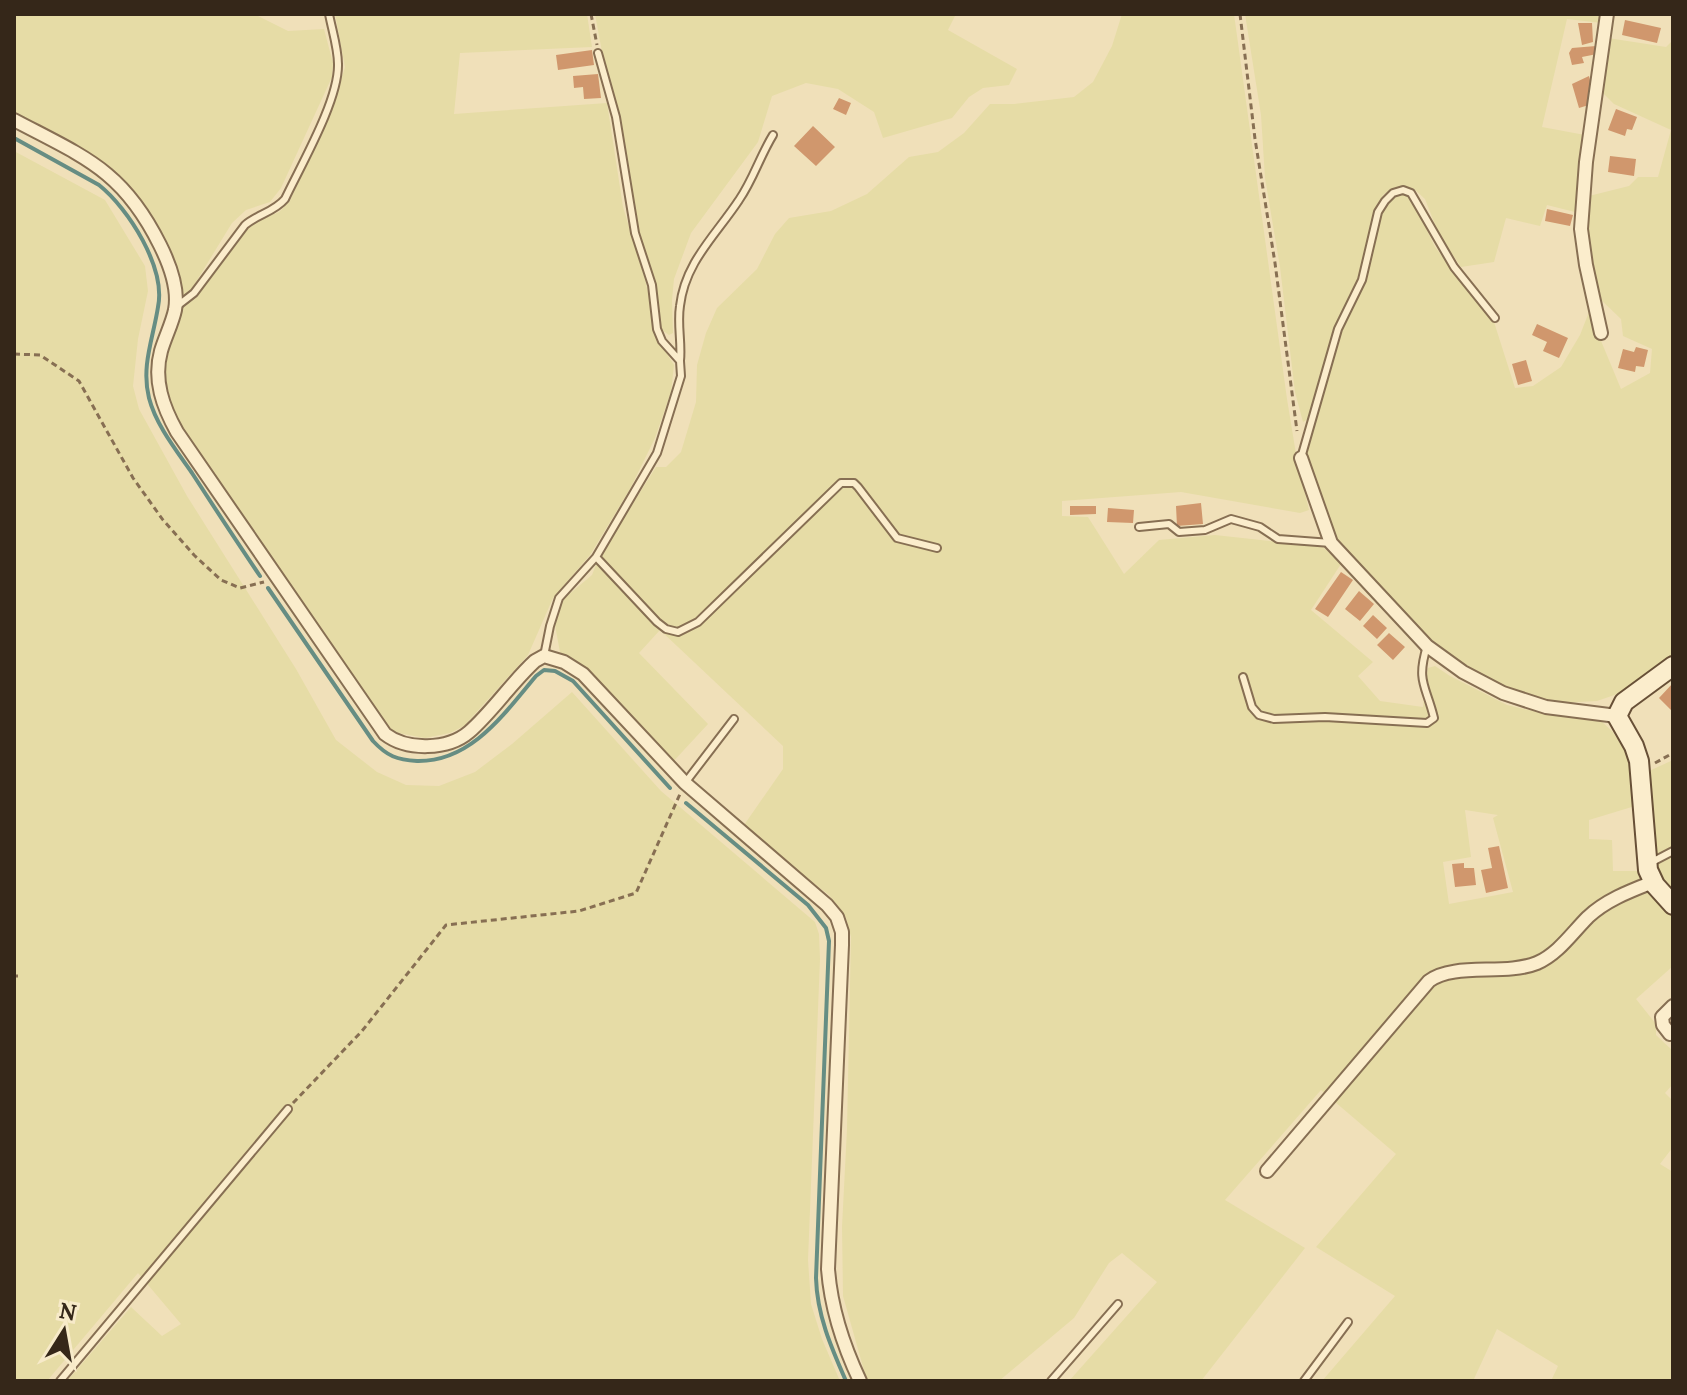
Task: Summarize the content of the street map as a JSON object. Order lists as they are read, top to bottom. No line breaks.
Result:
{"north":"top"}
